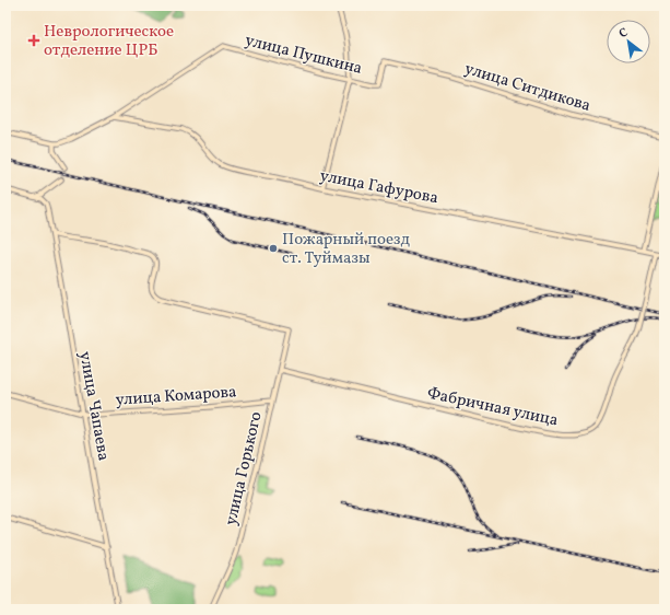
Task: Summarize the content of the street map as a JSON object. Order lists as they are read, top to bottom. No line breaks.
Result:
{"streets":{"main road":["улица Пушкина","улица Ситдикова","улица Гафурова","улица Комарова","улица Чапаева","Фабричная улица","улица Горького"]},"crossings":[["улица Пушкина","улица Ситдикова"],["улица Пушкина","улица Гафурова"],["улица Гафурова","Фабричная улица"],["улица Комарова","улица Чапаева"],["улица Комарова","улица Горького"],["улица Чапаева","улица Горького"],["Фабричная улица","улица Горького"]],"places":{"health":["Неврологическое отделение ЦРБ"],"other":["Пожарный поезд ст. Туймазы"]},"north":"top left"}
